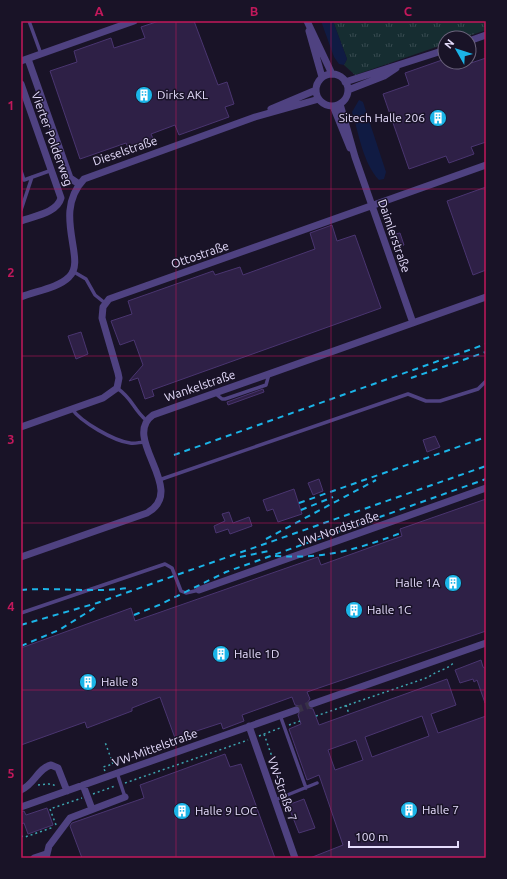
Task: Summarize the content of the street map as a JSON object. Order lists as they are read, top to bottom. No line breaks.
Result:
{"streets":{"street":["Vierter Polderweg","Dieselstraße","Daimlerstraße","Ottostraße","Wankelstraße","VW-Nordstraße","VW-Mittelstraße","VW-Straße 7"]},"crossings":[["Dieselstraße","Daimlerstraße"],["Daimlerstraße","Ottostraße"],["Daimlerstraße","Wankelstraße"],["VW-Mittelstraße","VW-Straße 7"]],"places":{"building":["Dirks AKL","Sitech Halle 206","Halle 1A","Halle 1C","Halle 1D","Halle 8","Halle 7","Halle 9 LOC"]},"scale_bar":"100 m","north":"top left","grid":{"columns":["A","B","C"],"rows":["1","2","3","4","5"]}}
